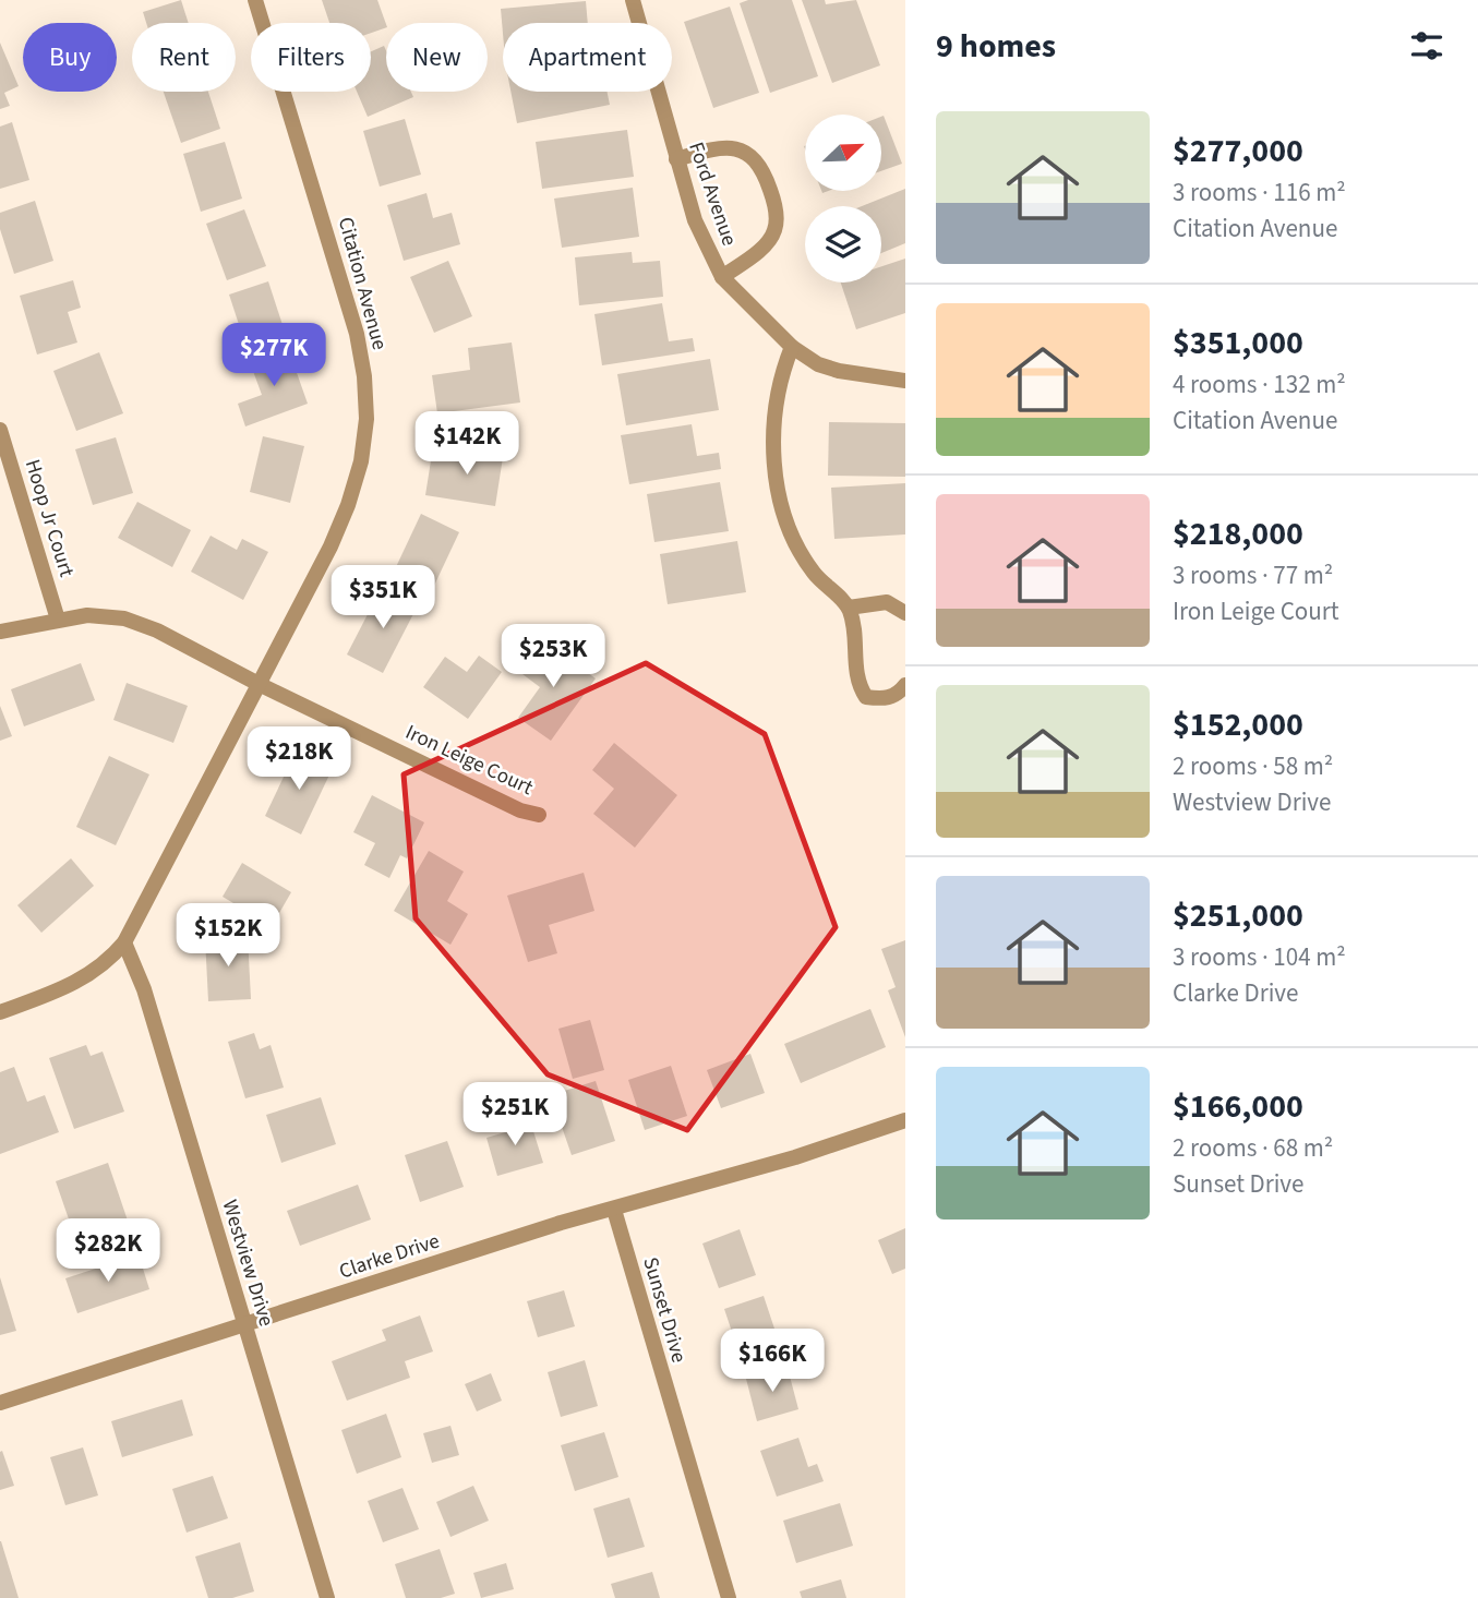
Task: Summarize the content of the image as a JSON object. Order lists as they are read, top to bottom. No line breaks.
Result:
{"streets":{"street":["Ford Avenue","Citation Avenue","Hoop Jr Court","Iron Leige Court","Clarke Drive","Westview Drive","Sunset Drive"]},"crossings":[["Citation Avenue","Iron Leige Court"],["Citation Avenue","Westview Drive"],["Hoop Jr Court","Iron Leige Court"],["Clarke Drive","Westview Drive"],["Clarke Drive","Sunset Drive"]],"north":"top right","page":{"heading":"9 homes","chip":["Buy","Rent","Filters","New","Apartment"],"list":[{"name":"$277,000","note":"3 rooms · 116 m² · Citation Avenue"},{"name":"$351,000","note":"4 rooms · 132 m² · Citation Avenue"},{"name":"$218,000","note":"3 rooms · 77 m² · Iron Leige Court"},{"name":"$152,000","note":"2 rooms · 58 m² · Westview Drive"},{"name":"$251,000","note":"3 rooms · 104 m² · Clarke Drive"},{"name":"$166,000","note":"2 rooms · 68 m² · Sunset Drive"}],"price":["$277K","$142K","$351K","$253K","$218K","$152K","$251K","$282K","$166K"]}}
